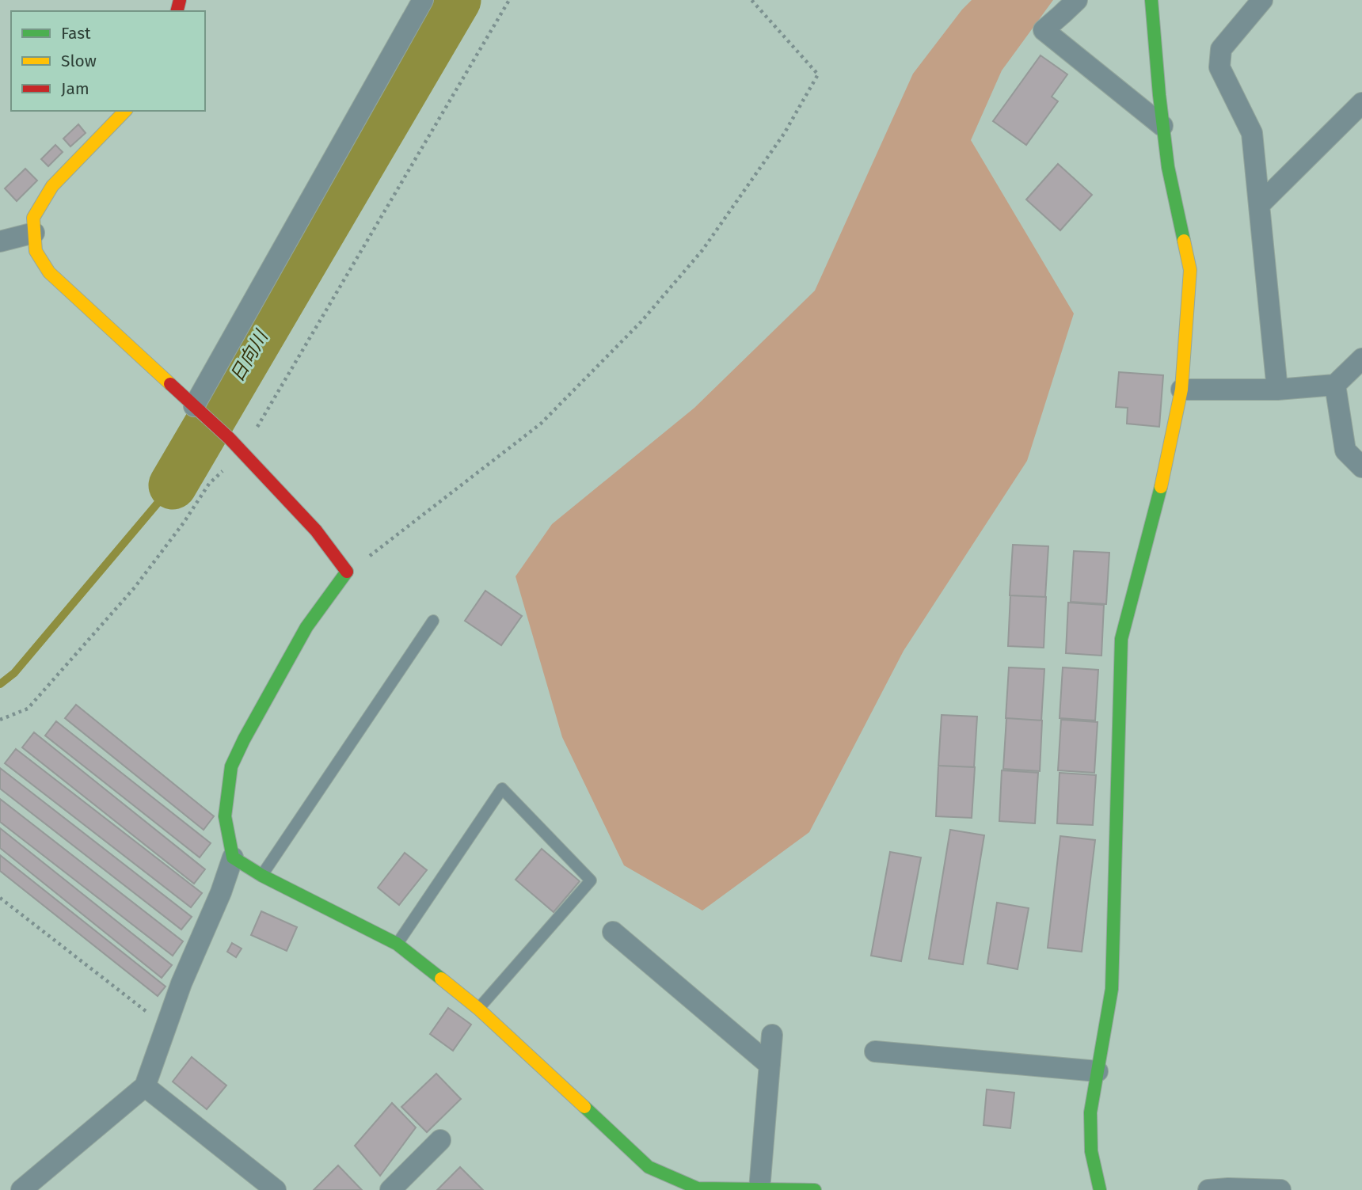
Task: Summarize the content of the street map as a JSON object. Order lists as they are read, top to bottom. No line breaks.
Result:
{"water":["日向川"],"legend":["Fast","Slow","Jam"]}
